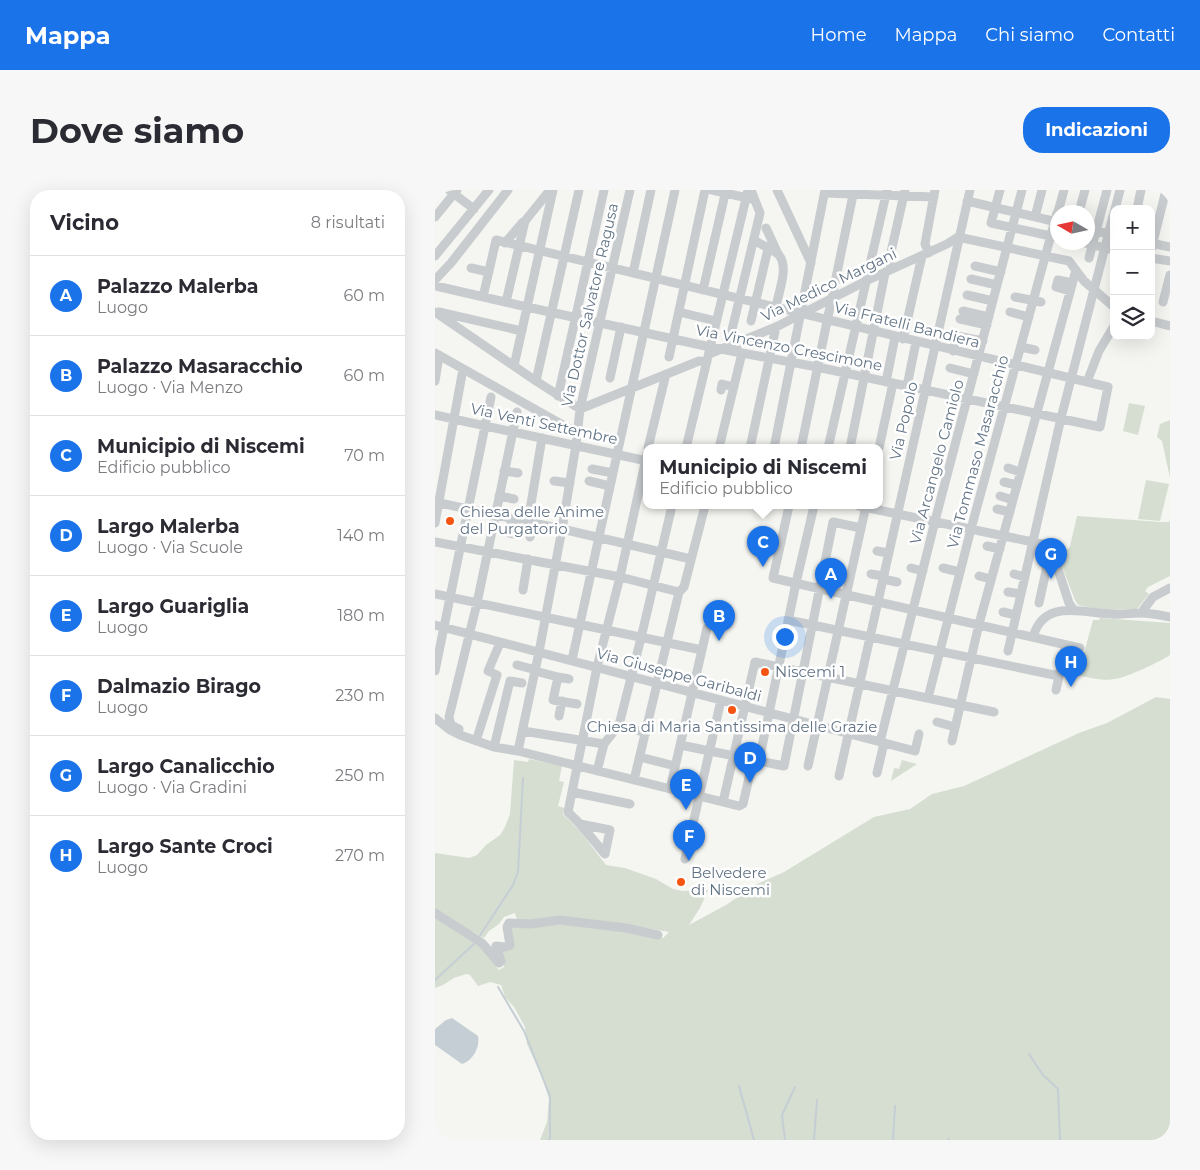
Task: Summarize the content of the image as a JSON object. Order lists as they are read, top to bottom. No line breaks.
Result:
{"streets":{"street":["Via Medico Margani","Via Dottor Salvatore Ragusa","Via Fratelli Bandiera","Via Vincenzo Crescimone","Via Popolo","Via Venti Settembre","Via Tommaso Masaracchio","Via Arcangelo Camiolo","Via Giuseppe Garibaldi"]},"crossings":[["Via Medico Margani","Via Fratelli Bandiera"],["Via Medico Margani","Via Vincenzo Crescimone"],["Via Medico Margani","Via Popolo"],["Via Dottor Salvatore Ragusa","Via Fratelli Bandiera"],["Via Dottor Salvatore Ragusa","Via Vincenzo Crescimone"],["Via Dottor Salvatore Ragusa","Via Venti Settembre"],["Via Dottor Salvatore Ragusa","Via Giuseppe Garibaldi"],["Via Fratelli Bandiera","Via Vincenzo Crescimone"],["Via Fratelli Bandiera","Via Popolo"],["Via Fratelli Bandiera","Via Tommaso Masaracchio"],["Via Fratelli Bandiera","Via Arcangelo Camiolo"],["Via Vincenzo Crescimone","Via Popolo"],["Via Vincenzo Crescimone","Via Tommaso Masaracchio"],["Via Vincenzo Crescimone","Via Arcangelo Camiolo"],["Via Popolo","Via Giuseppe Garibaldi"],["Via Arcangelo Camiolo","Via Giuseppe Garibaldi"]],"places":["Chiesa delle Anime del Purgatorio","Niscemi 1","Chiesa di Maria Santissima delle Grazie","Belvedere di Niscemi"],"north":"left","page":{"header":"Mappa","nav":["Home","Mappa","Chi siamo","Contatti"],"buttons":"Indicazioni","title":"Dove siamo","heading":["Vicino","8 risultati"],"map_buttons":["+","−"],"list":[{"mark":"A","name":"Palazzo Malerba","note":"Luogo","value":"60 m"},{"mark":"B","name":"Palazzo Masaracchio","note":"Luogo · Via Menzo","value":"60 m"},{"mark":"C","name":"Municipio di Niscemi","note":"Edificio pubblico","value":"70 m"},{"mark":"D","name":"Largo Malerba","note":"Luogo · Via Scuole","value":"140 m"},{"mark":"E","name":"Largo Guariglia","note":"Luogo","value":"180 m"},{"mark":"F","name":"Dalmazio Birago","note":"Luogo","value":"230 m"},{"mark":"G","name":"Largo Canalicchio","note":"Luogo · Via Gradini","value":"250 m"},{"mark":"H","name":"Largo Sante Croci","note":"Luogo","value":"270 m"}],"popup":["Municipio di Niscemi","Edificio pubblico"],"pins":["C","G","A","B","H","D","E","F"]}}
